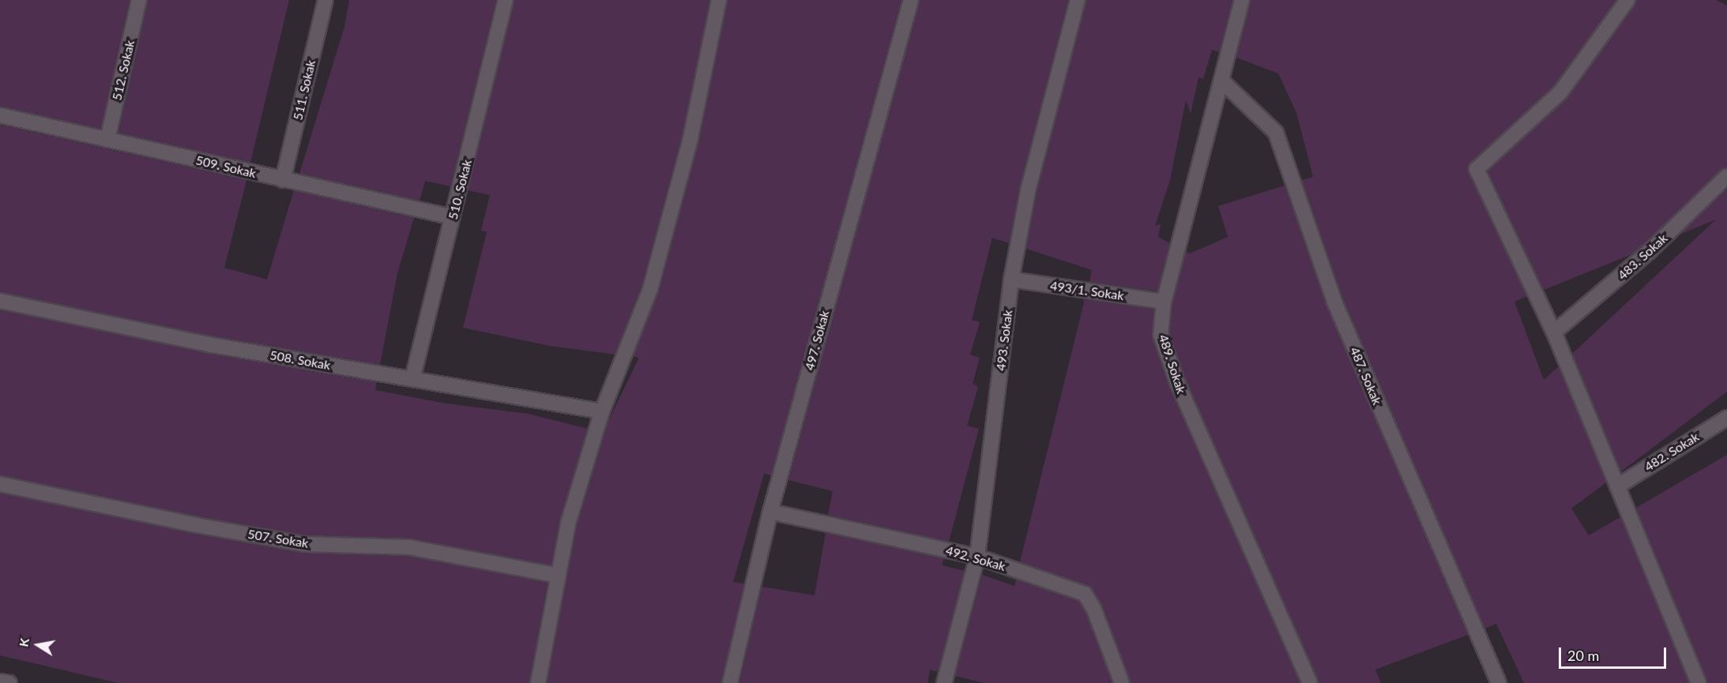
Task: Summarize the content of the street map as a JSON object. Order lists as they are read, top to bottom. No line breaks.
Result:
{"streets":{"street":["512. Sokak","511. Sokak","509. Sokak","510. Sokak","483. Sokak","493/1. Sokak","497. Sokak","493. Sokak","508. Sokak","489. Sokak","487. Sokak","482. Sokak","507. Sokak","492. Sokak"]},"crossings":[["512. Sokak","509. Sokak"],["511. Sokak","509. Sokak"],["509. Sokak","510. Sokak"],["510. Sokak","508. Sokak"],["493/1. Sokak","493. Sokak"],["493/1. Sokak","489. Sokak"],["497. Sokak","492. Sokak"],["493. Sokak","492. Sokak"],["489. Sokak","487. Sokak"]],"scale_bar":"20 m","north":"left"}
